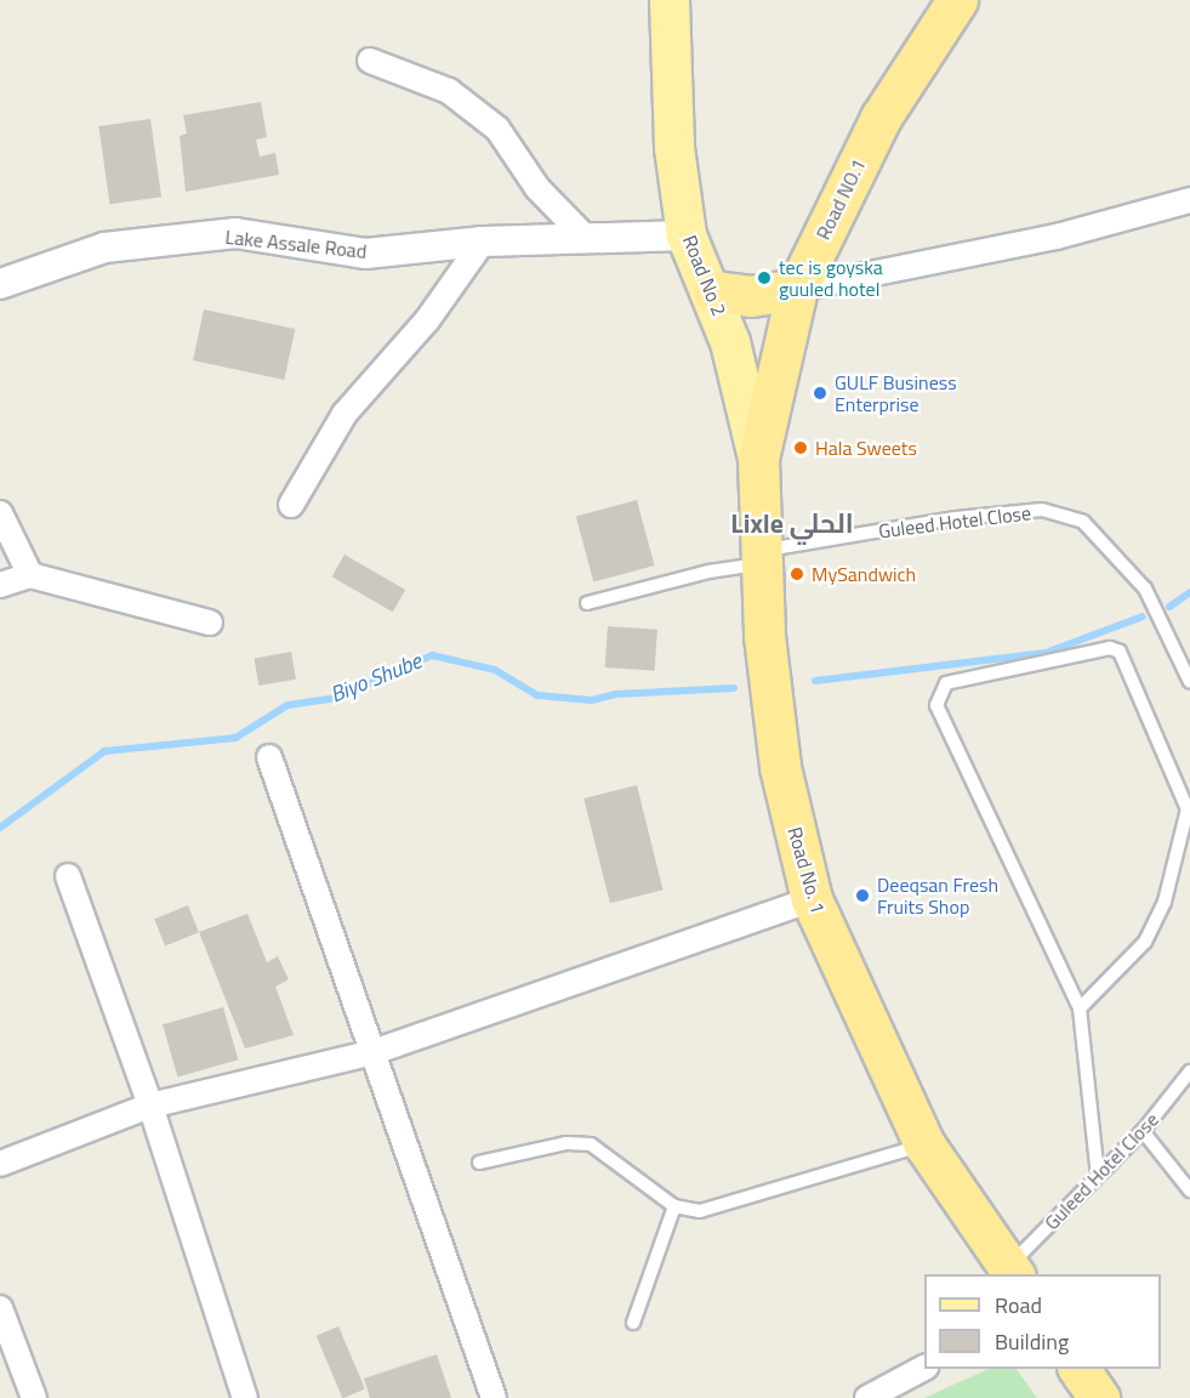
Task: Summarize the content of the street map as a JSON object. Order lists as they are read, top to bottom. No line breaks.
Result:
{"streets":{"highway":["Road NO.1","Road No. 1"],"main road":["Road No 2"],"street":["Lake Assale Road"],"lane":["Guleed Hotel Close"]},"crossings":[["Road NO.1","Road No 2"],["Road NO.1","Road No. 1"],["Lake Assale Road","Road No 2"],["Road No 2","Road No. 1"],["Guleed Hotel Close","Road No. 1"]],"districts":["Lixle الحلي"],"water":["Biyo Shube"],"places":["tec is goyska guuled hotel","GULF Business Enterprise","Hala Sweets","MySandwich","Deeqsan Fresh Fruits Shop"],"legend":["Road","Building"]}
